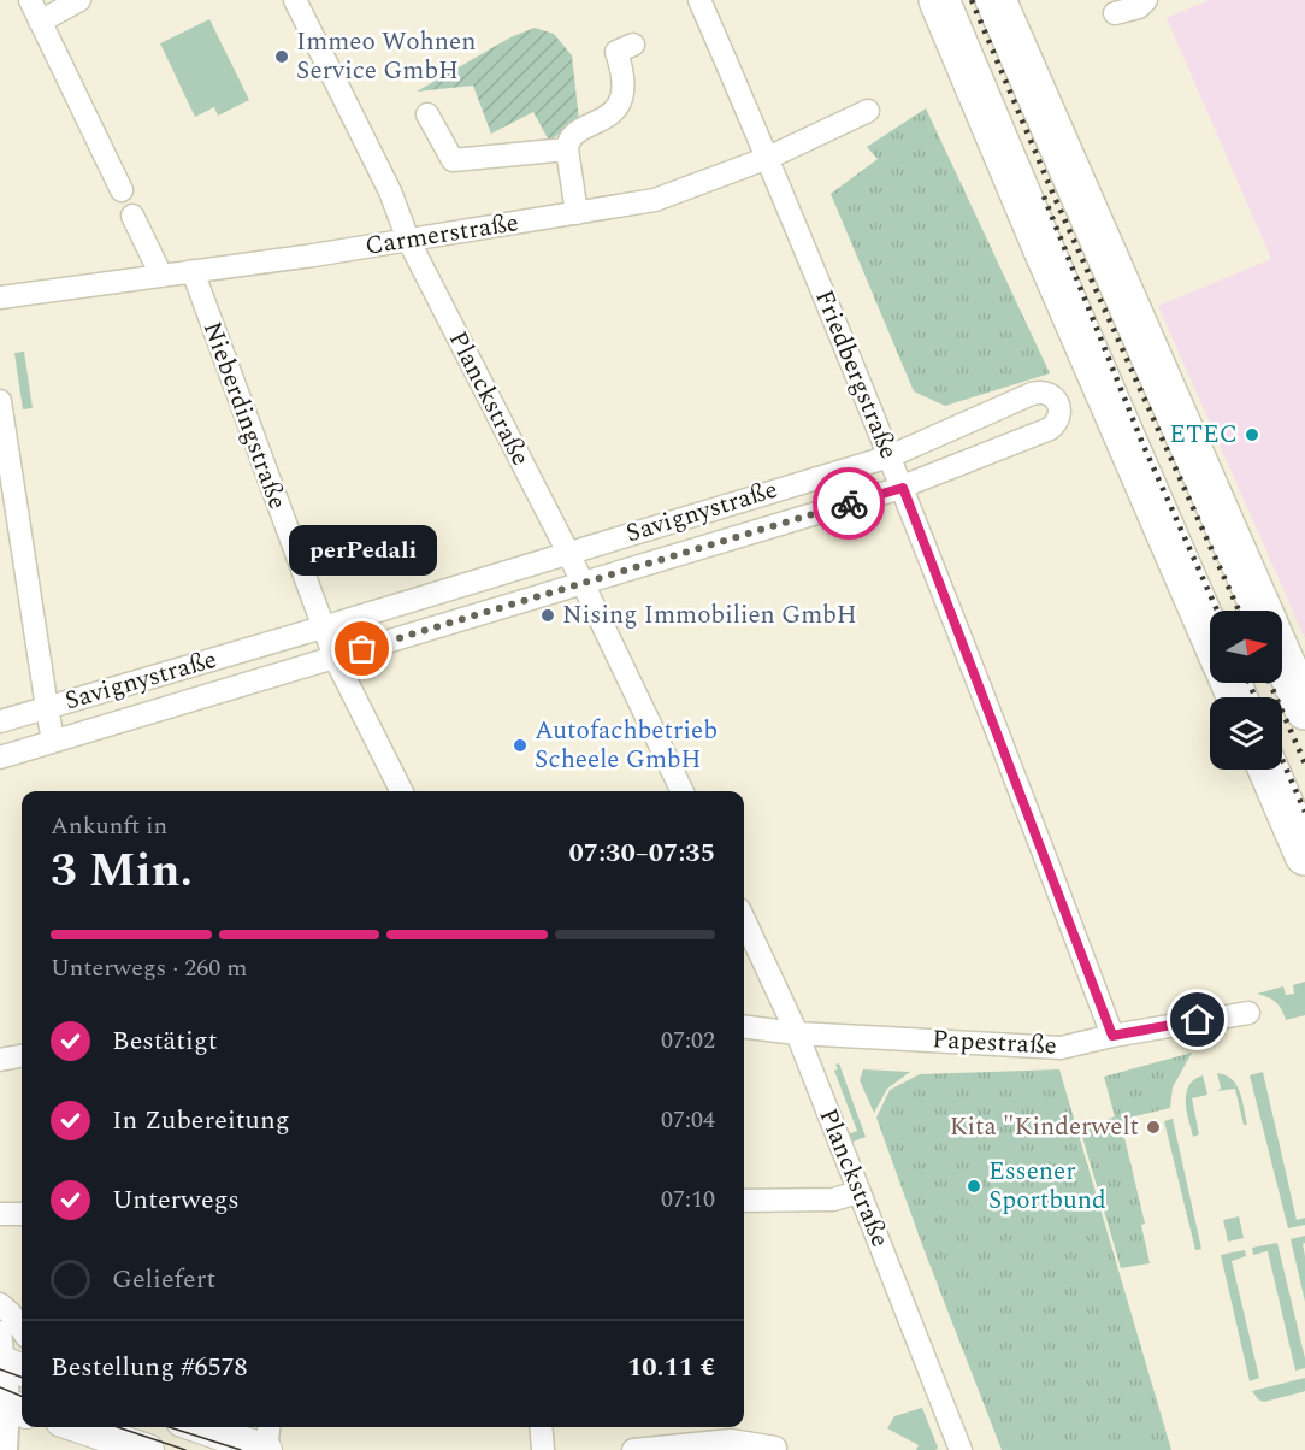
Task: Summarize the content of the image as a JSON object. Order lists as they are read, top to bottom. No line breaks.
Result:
{"streets":{"street":["Carmerstraße","Friedbergstraße","Planckstraße","Nieberdingstraße","Savignystraße","Papestraße"]},"crossings":[["Carmerstraße","Friedbergstraße"],["Carmerstraße","Planckstraße"],["Carmerstraße","Nieberdingstraße"],["Friedbergstraße","Savignystraße"],["Friedbergstraße","Papestraße"],["Planckstraße","Savignystraße"],["Planckstraße","Papestraße"],["Nieberdingstraße","Savignystraße"]],"places":["Immeo Wohnen Service GmbH","ETEC","Nising Immobilien GmbH","perPedali","Autofachbetrieb Scheele GmbH","Kita \"Kinderwelt","Essener Sportbund"],"north":"right","page":{"bubble":"perPedali","heading":["3 Min.","Ankunft in","07:30–07:35"],"panel":["Bestellung #6578","10.11 €"],"bar":"Unterwegs · 260 m","list":[["Bestätigt","07:02"],["In Zubereitung","07:04"],["Unterwegs","07:10"],"Geliefert"]}}
